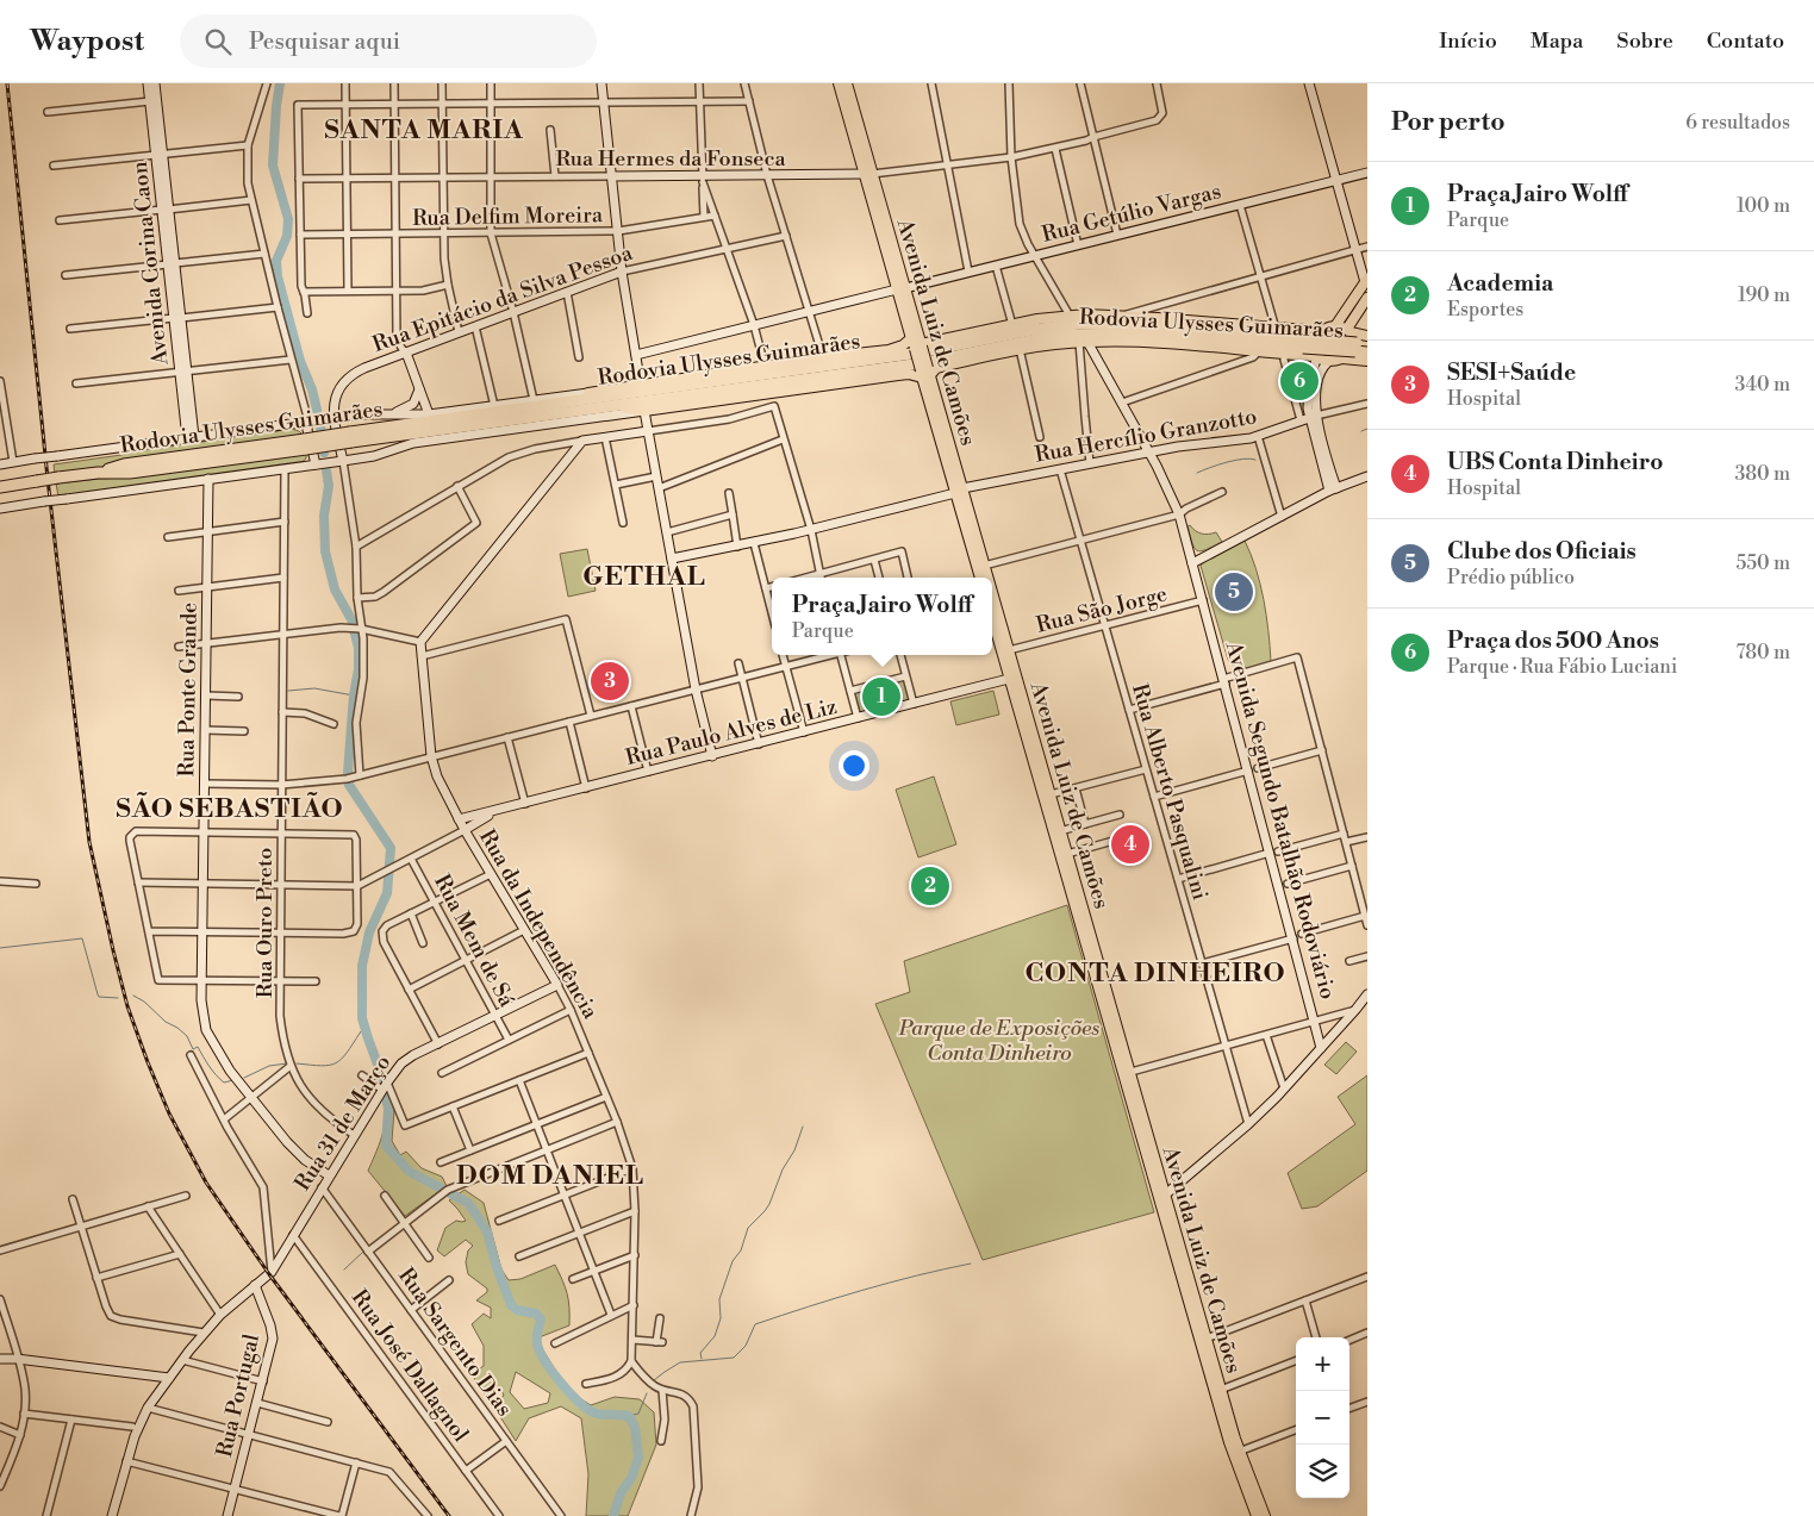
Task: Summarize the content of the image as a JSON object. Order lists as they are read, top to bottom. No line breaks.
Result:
{"streets":{"highway":["Rodovia Ulysses Guimarães"],"main road":["Avenida Luiz de Camões"],"street":["Rua Hermes da Fonseca","Rua Getúlio Vargas","Rua Delfim Moreira","Avenida Corina Caon","Rua Epitácio da Silva Pessoa","Rua Hercílio Granzotto","Rua São Jorge","Rua Ponte Grande","Rua Paulo Alves de Liz","Rua Alberto Pasqualini","Avenida Segundo Batalhão Rodoviário","Rua Ouro Preto","Rua da Independência","Rua Mem de Sá","Rua 31 de Março","Rua Sargento Dias","Rua José Dallagnol","Rua Portugal"]},"crossings":[["Rua Hermes da Fonseca","Avenida Luiz de Camões"],["Rua Getúlio Vargas","Avenida Luiz de Camões"],["Avenida Luiz de Camões","Rua Hercílio Granzotto"],["Avenida Luiz de Camões","Rua São Jorge"],["Avenida Luiz de Camões","Rua Paulo Alves de Liz"],["Rua Hercílio Granzotto","Rua Alberto Pasqualini"],["Rua Hercílio Granzotto","Avenida Segundo Batalhão Rodoviário"],["Rua São Jorge","Rua Alberto Pasqualini"],["Rua São Jorge","Avenida Segundo Batalhão Rodoviário"],["Rua Ponte Grande","Rua 31 de Março"],["Rua Paulo Alves de Liz","Rua da Independência"],["Rua Ouro Preto","Rua 31 de Março"],["Rua da Independência","Rua 31 de Março"],["Rua Mem de Sá","Rua 31 de Março"],["Rua 31 de Março","Rua Sargento Dias"],["Rua 31 de Março","Rua José Dallagnol"],["Rua 31 de Março","Rua Portugal"]],"districts":["SANTA MARIA","GETHAL","SÃO SEBASTIÃO","CONTA DINHEIRO","DOM DANIEL"],"parks":["Parque de Exposições Conta Dinheiro"],"page":{"header":"Waypost","search":"Pesquisar aqui","nav":["Início","Mapa","Sobre","Contato"],"heading":["Por perto","6 resultados"],"list":[{"mark":"1","name":"Praça Jairo Wolff","note":"Parque","value":"100 m"},{"mark":"2","name":"Academia","note":"Esportes","value":"190 m"},{"mark":"3","name":"SESI+Saúde","note":"Hospital","value":"340 m"},{"mark":"4","name":"UBS Conta Dinheiro","note":"Hospital","value":"380 m"},{"mark":"5","name":"Clube dos Oficiais","note":"Prédio público","value":"550 m"},{"mark":"6","name":"Praça dos 500 Anos","note":"Parque · Rua Fábio Luciani","value":"780 m"}],"pins":["6","5","3","1","4","2"],"popup":["Praça Jairo Wolff","Parque"],"map_buttons":["+","−"]}}
